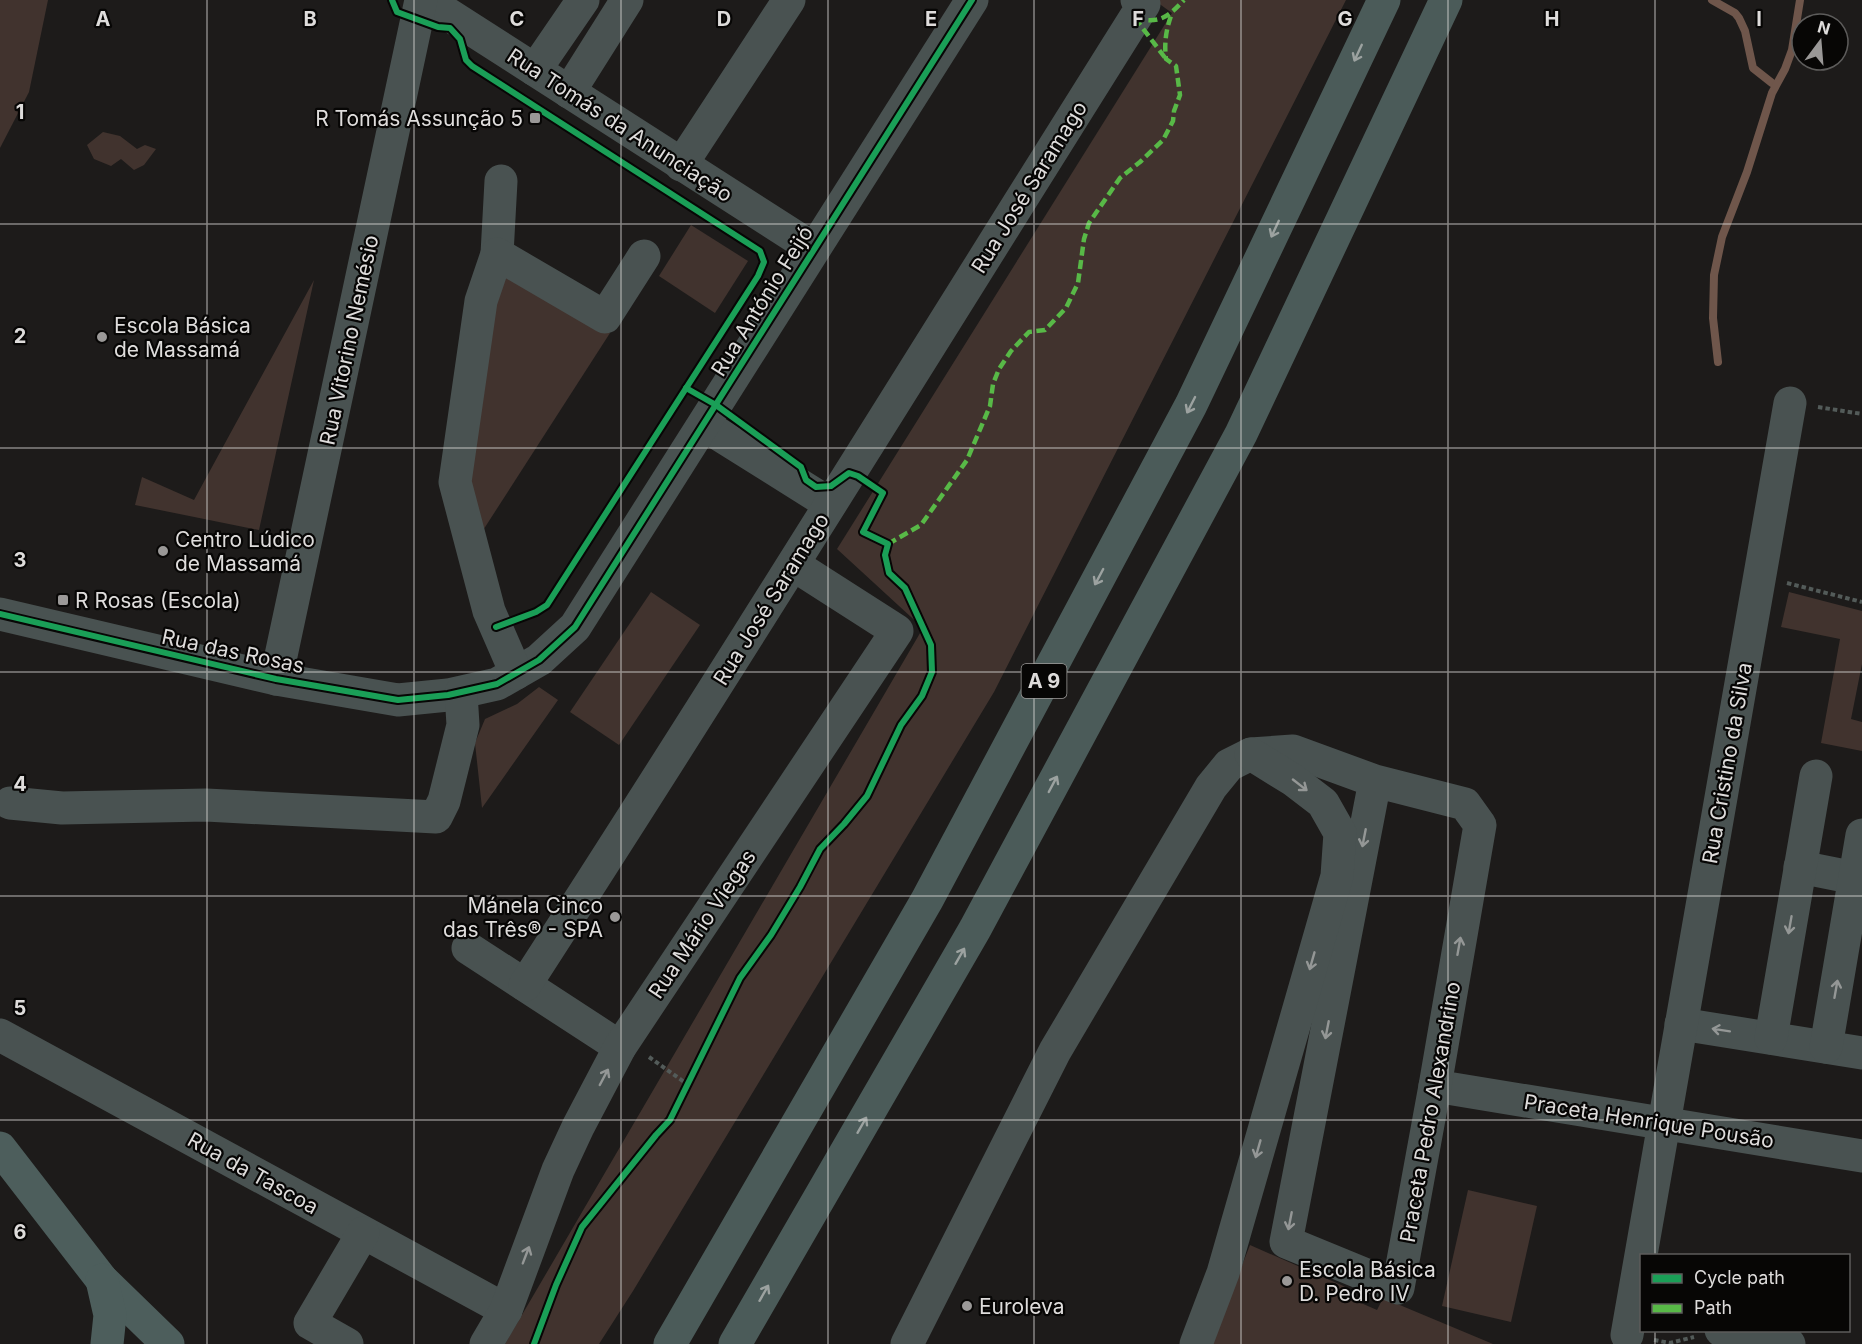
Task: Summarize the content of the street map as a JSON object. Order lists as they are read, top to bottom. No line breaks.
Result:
{"streets":{"highway":["A 9"],"street":["Rua Tomás da Anunciação","Rua José Saramago","Rua António Feijó","Rua Vitorino Nemésio","Rua das Rosas","Rua Cristino da Silva","Rua Mário Viegas","Praceta Pedro Alexandrino","Praceta Henrique Pousão","Rua da Tascoa"]},"crossings":[["Rua Tomás da Anunciação","Rua António Feijó"],["Rua José Saramago","Rua Mário Viegas"],["Rua António Feijó","Rua das Rosas"],["Rua Vitorino Nemésio","Rua das Rosas"],["Rua Cristino da Silva","Praceta Henrique Pousão"],["Rua Mário Viegas","Rua da Tascoa"],["Praceta Pedro Alexandrino","Praceta Henrique Pousão"]],"places":{"transit":["R Tomás Assunção 5","R Rosas (Escola)"],"other":["Escola Básica de Massamá","Centro Lúdico de Massamá","Mánela Cinco das Três® - SPA","Escola Básica D. Pedro IV","Euroleva"]},"legend":["Cycle path","Path"],"north":"top","grid":{"columns":["A","B","C","D","E","F","G","H","I"],"rows":["1","2","3","4","5","6"]}}
